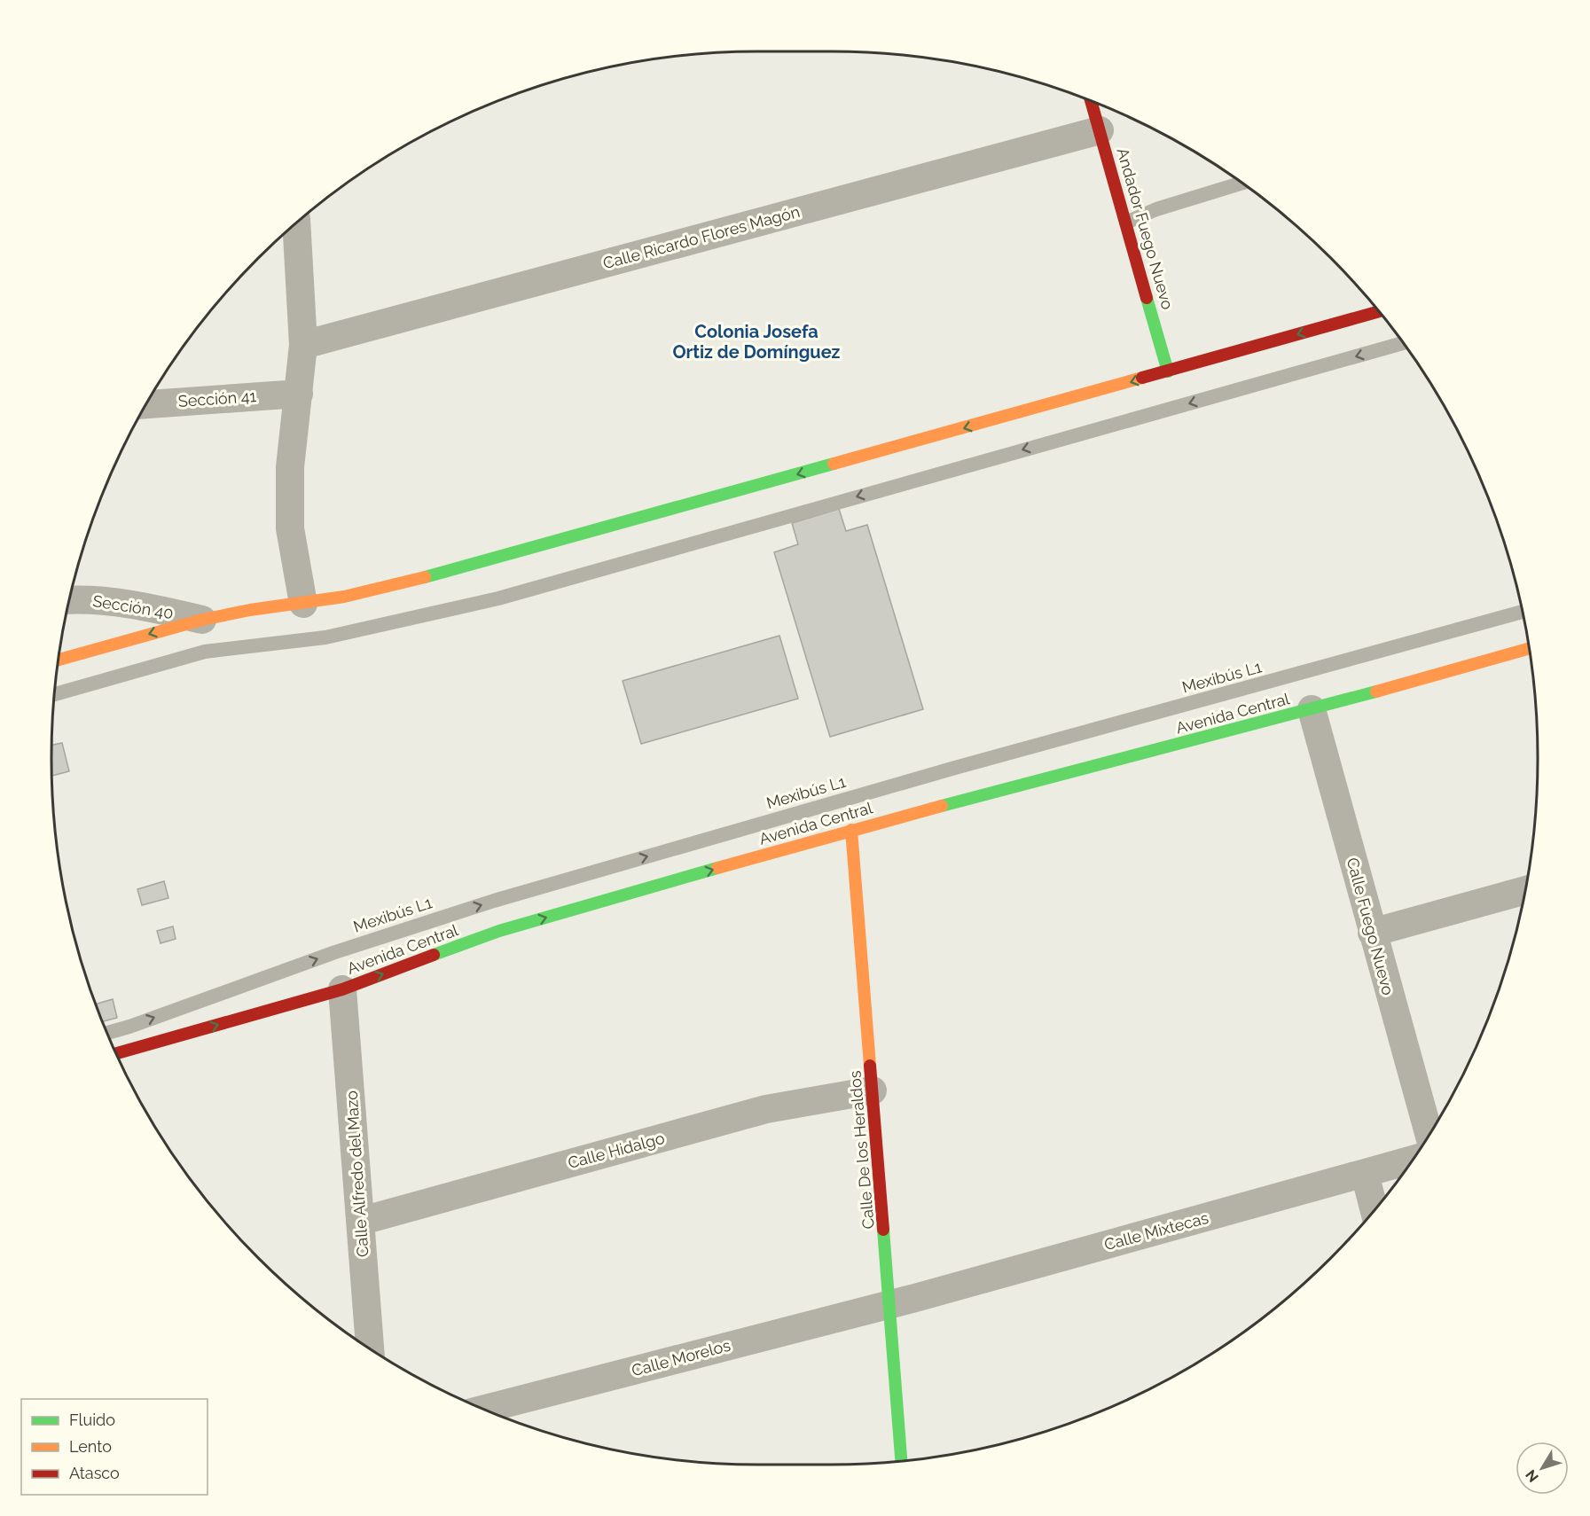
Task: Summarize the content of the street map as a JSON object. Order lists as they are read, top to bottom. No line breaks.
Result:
{"streets":{"main road":["Andador Fuego Nuevo","Avenida Central","Calle De los Heraldos"],"street":["Calle Ricardo Flores Magón","Sección 41","Sección 40","Calle Fuego Nuevo","Calle Hidalgo","Calle Alfredo del Mazo","Calle Mixtecas","Calle Morelos"],"lane":["Mexibús L1"]},"crossings":[["Andador Fuego Nuevo","Calle Ricardo Flores Magón"],["Avenida Central","Calle Fuego Nuevo"],["Avenida Central","Calle De los Heraldos"],["Avenida Central","Calle Alfredo del Mazo"],["Calle De los Heraldos","Calle Hidalgo"],["Calle De los Heraldos","Calle Mixtecas"],["Calle De los Heraldos","Calle Morelos"],["Calle Hidalgo","Calle Alfredo del Mazo"],["Calle Mixtecas","Calle Morelos"]],"one_way":["Mexibús L1","Avenida Central"],"districts":["Colonia Josefa Ortiz de Domínguez"],"legend":["Fluido","Lento","Atasco"],"north":"bottom left"}
